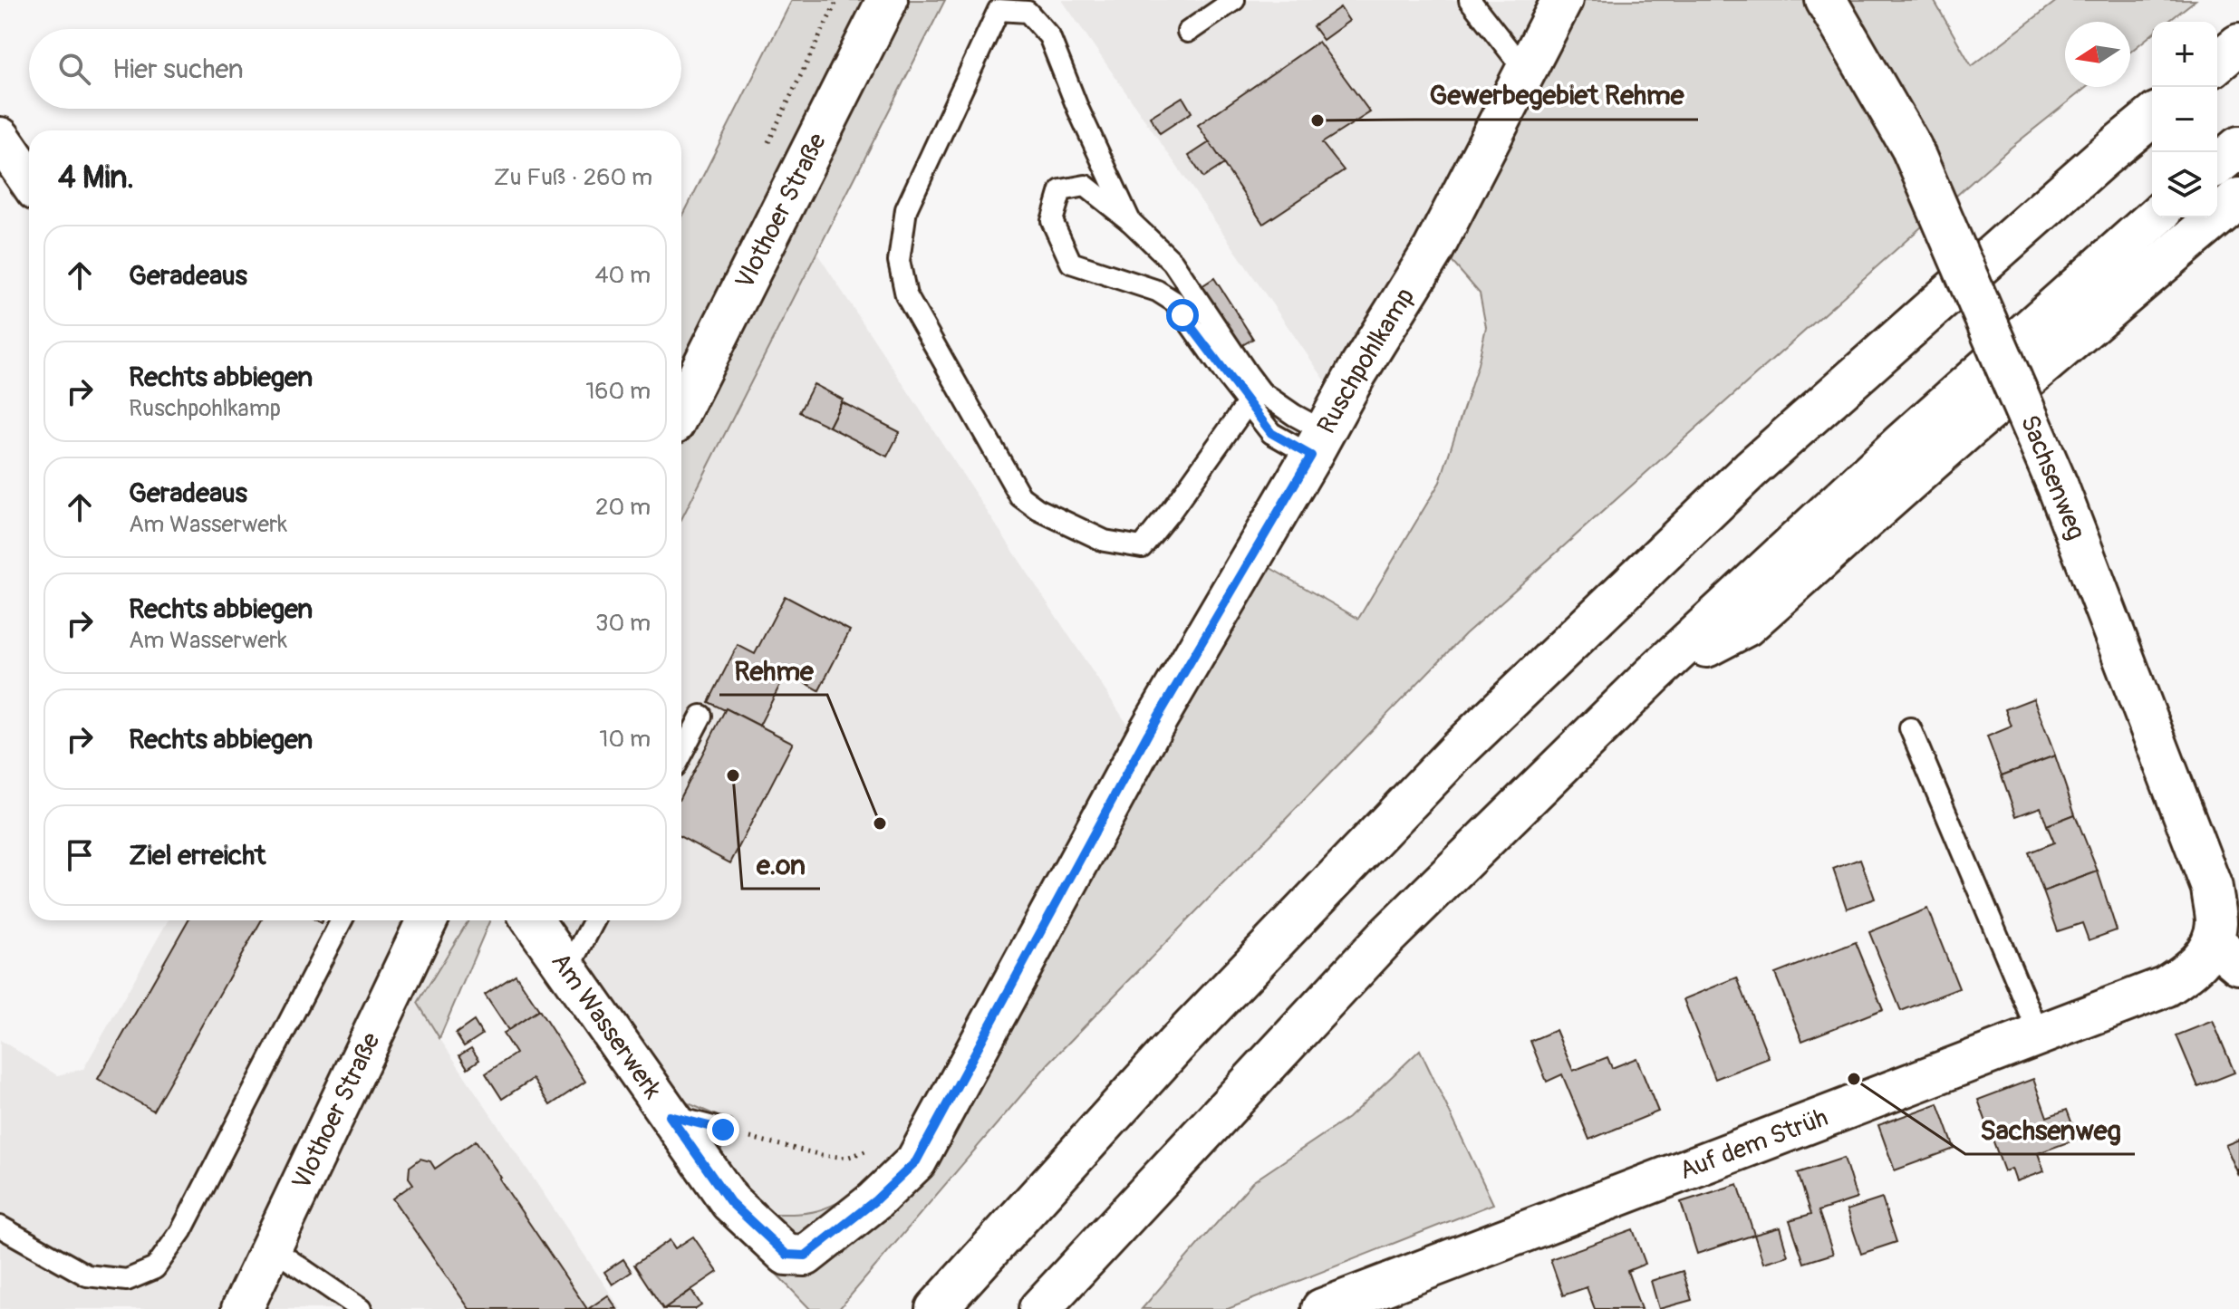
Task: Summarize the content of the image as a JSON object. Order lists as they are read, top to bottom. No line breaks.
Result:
{"streets":{"main road":["Vlothoer Straße","Ruschpohlkamp","Sachsenweg","Am Wasserwerk","Auf dem Strüh"]},"crossings":[["Ruschpohlkamp","Am Wasserwerk"],["Sachsenweg","Auf dem Strüh"]],"places":["Gewerbegebiet Rehme","e.on","Rehme","Sachsenweg"],"north":"left","page":{"map_buttons":["+","−"],"search":"Hier suchen","heading":["4 Min.","Zu Fuß · 260 m"],"list":[["Geradeaus","40 m"],["Rechts abbiegen","Ruschpohlkamp","160 m"],["Geradeaus","Am Wasserwerk","20 m"],["Rechts abbiegen","Am Wasserwerk","30 m"],["Rechts abbiegen","10 m"],"Ziel erreicht"]}}
